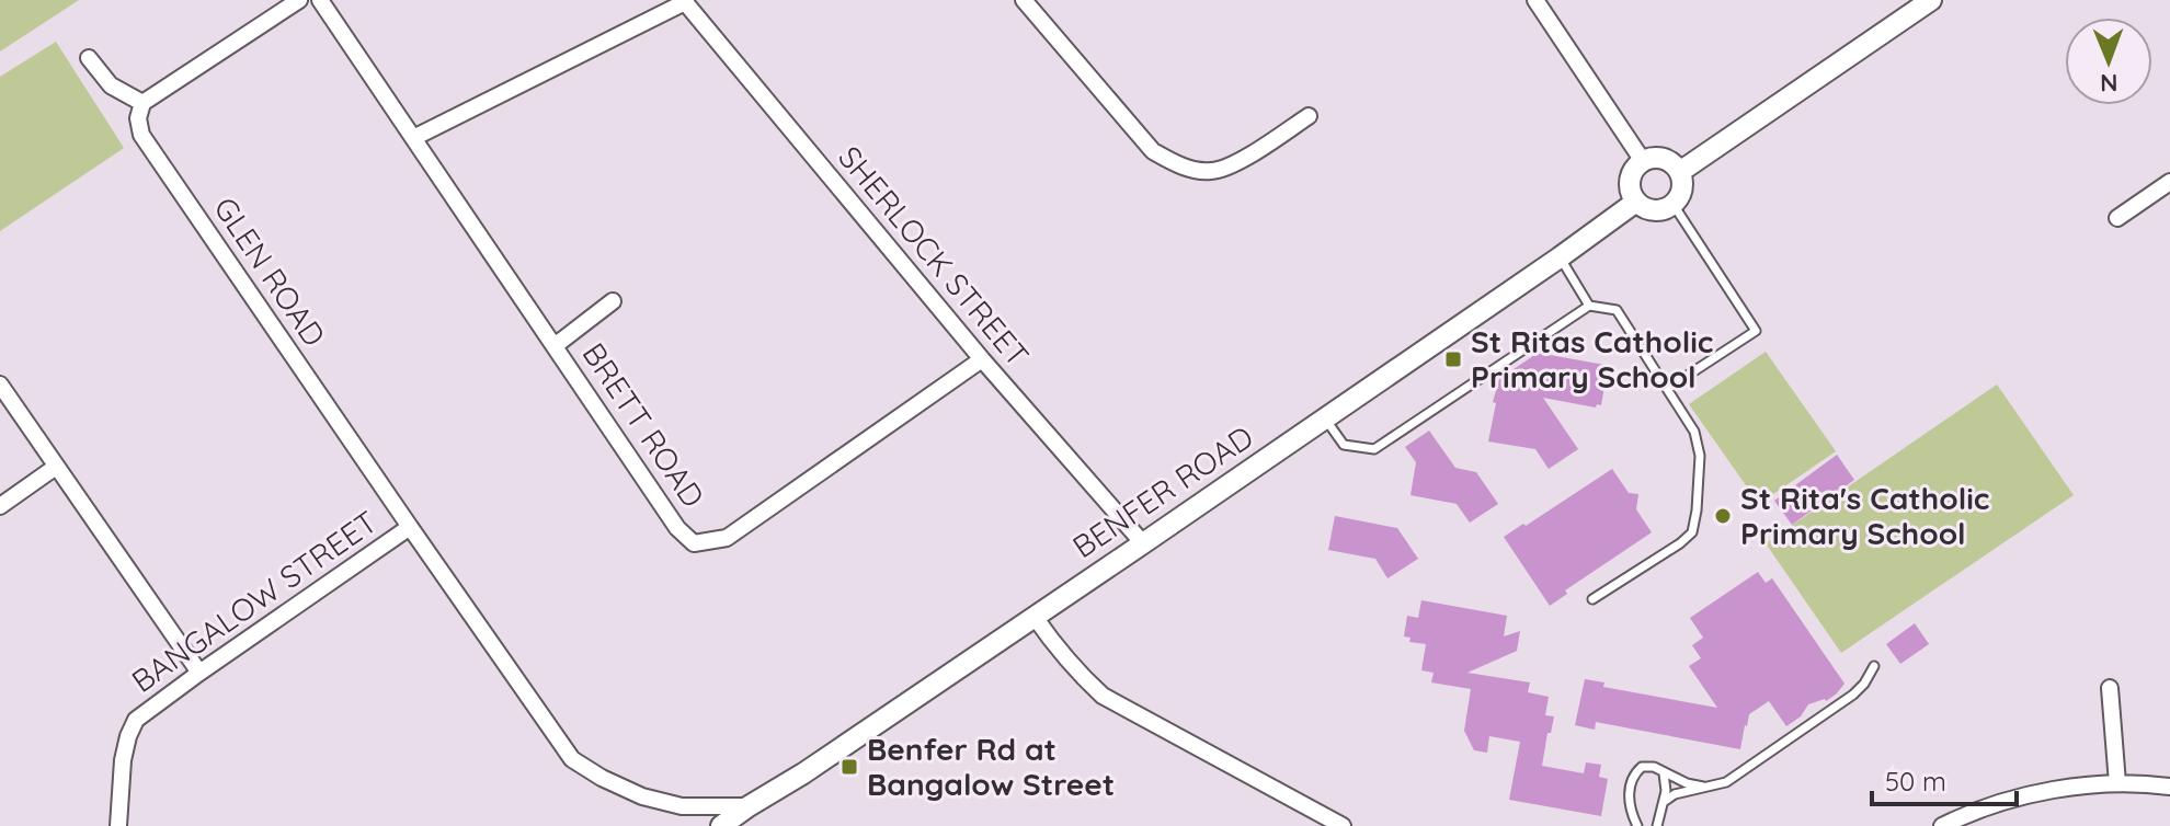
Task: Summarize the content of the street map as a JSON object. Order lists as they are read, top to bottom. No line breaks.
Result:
{"streets":{"street":["SHERLOCK STREET","GLEN ROAD","BRETT ROAD","BENFER ROAD","BANGALOW STREET"]},"crossings":[["SHERLOCK STREET","BRETT ROAD"],["SHERLOCK STREET","BENFER ROAD"],["GLEN ROAD","BANGALOW STREET"],["BENFER ROAD","BANGALOW STREET"]],"places":{"transit":["St Ritas Catholic Primary School","Benfer Rd at Bangalow Street"],"other":["St Rita's Catholic Primary School"]},"scale_bar":"50 m","north":"bottom"}
